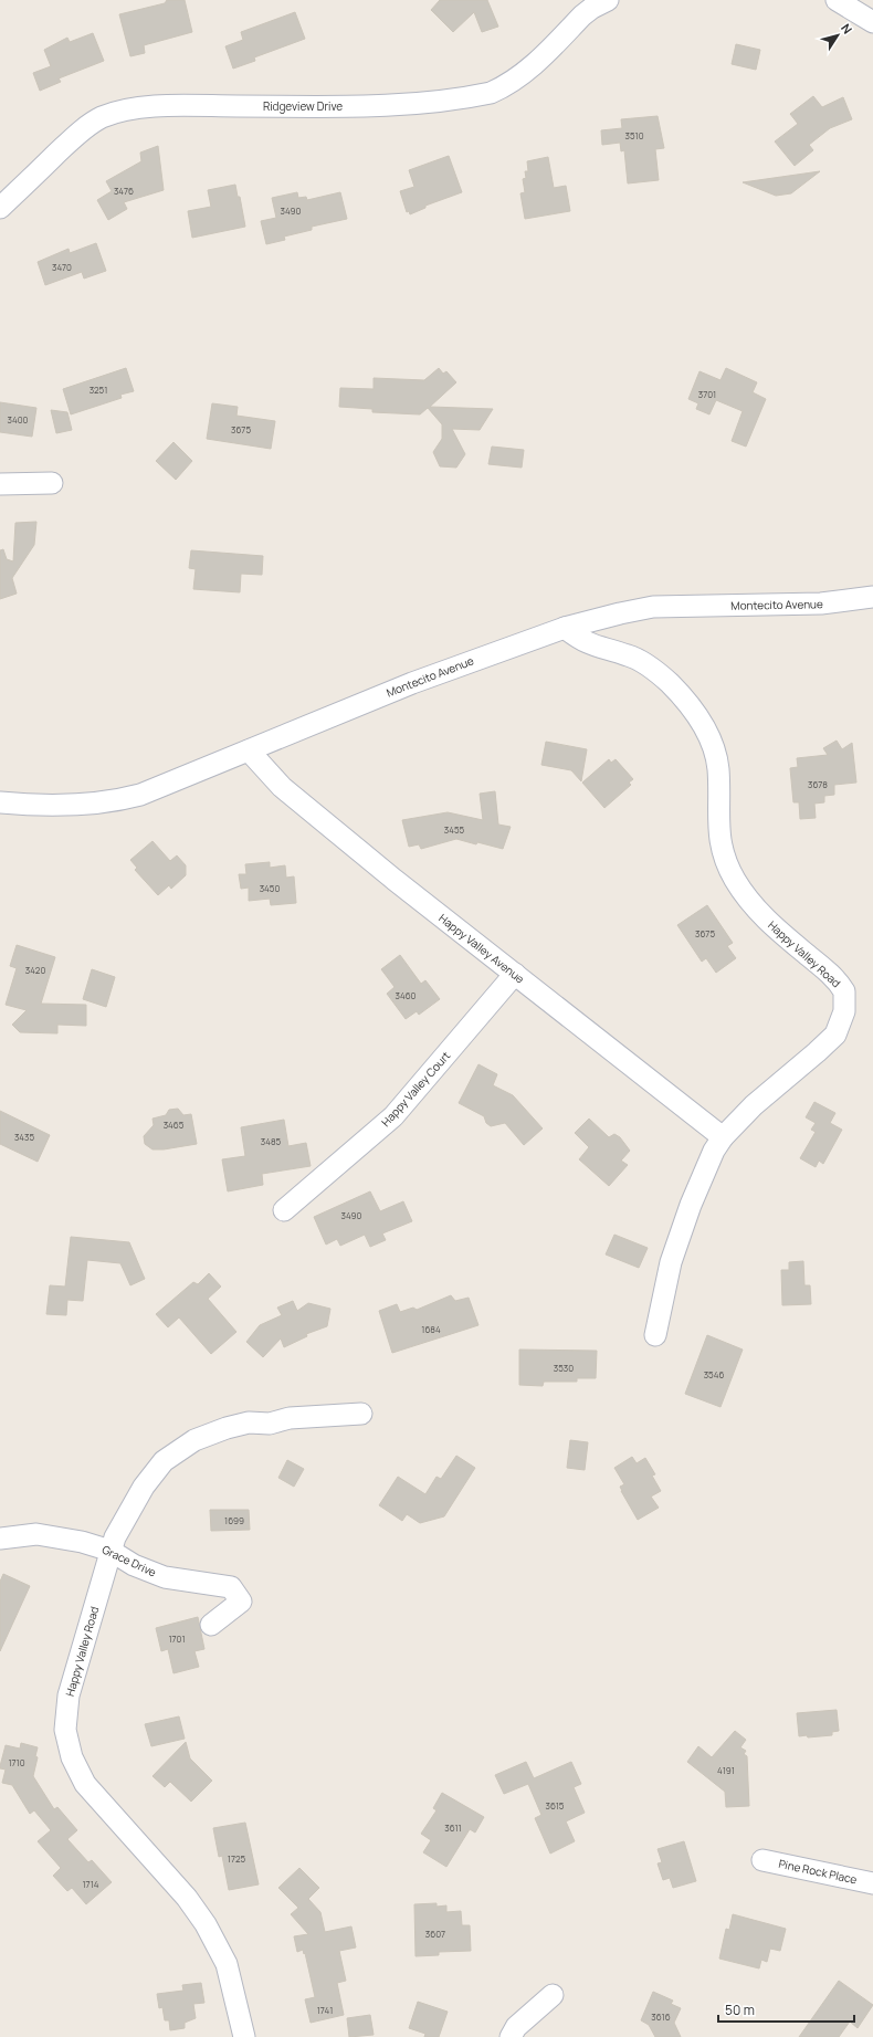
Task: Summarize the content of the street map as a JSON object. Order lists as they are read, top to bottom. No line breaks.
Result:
{"streets":{"street":["Ridgeview Drive","Montecito Avenue","Happy Valley Avenue","Happy Valley Road","Happy Valley Court","Grace Drive","Pine Rock Place"]},"crossings":[["Montecito Avenue","Happy Valley Avenue"],["Montecito Avenue","Happy Valley Road"],["Happy Valley Avenue","Happy Valley Road"],["Happy Valley Avenue","Happy Valley Court"],["Happy Valley Road","Grace Drive"]],"house_numbers":["3510","3476","3490","3470","3251","3701","3400","3675","3678","3455","3450","3675","3420","3460","3465","3435","3485","3490","1684","3530","3546","1699","1701","1710","4191","3615","3611","1725","1714","3607","1741","3616"],"scale_bar":"50 m","north":"top right"}
